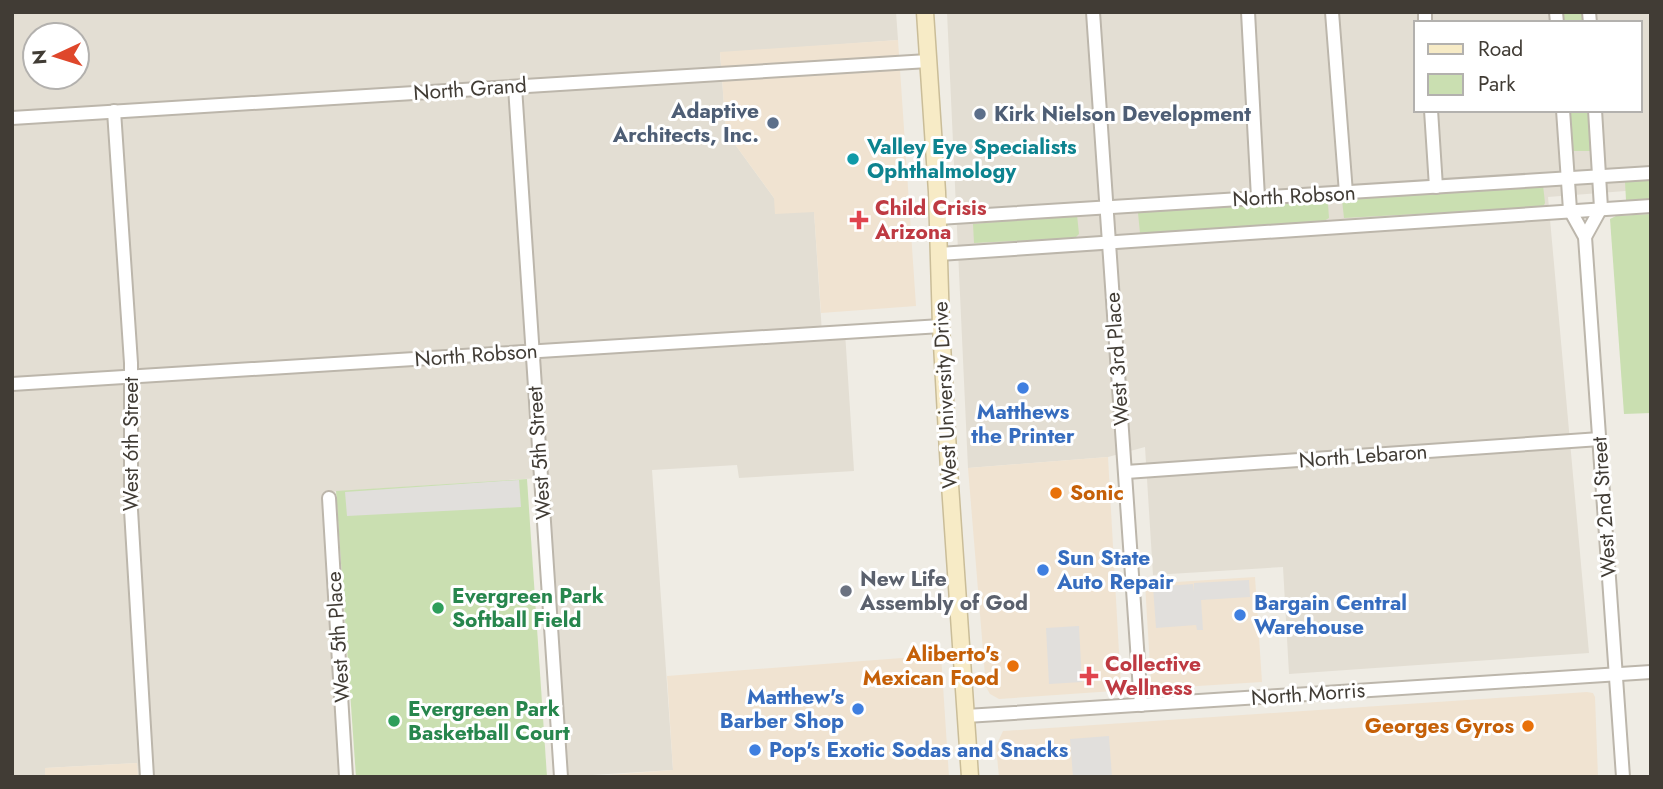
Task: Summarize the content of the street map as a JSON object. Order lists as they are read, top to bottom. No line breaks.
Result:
{"streets":{"main road":["West University Drive"],"street":["North Grand","North Robson","West 3rd Place","West 6th Street","West 5th Street","North Lebaron","West 2nd Street","West 5th Place","North Morris"]},"crossings":[["North Grand","West University Drive"],["North Grand","West 6th Street"],["North Grand","West 5th Street"],["North Robson","West 3rd Place"],["North Robson","West University Drive"],["North Robson","West 6th Street"],["North Robson","West 5th Street"],["North Robson","West 2nd Street"],["West 3rd Place","North Lebaron"],["West 3rd Place","North Morris"],["West University Drive","North Morris"],["North Lebaron","West 2nd Street"],["West 2nd Street","North Morris"]],"places":{"other":["Kirk Nielson Development","Adaptive Architects, Inc.","Valley Eye Specialists Ophthalmology","Matthews the Printer","Sonic","Sun State Auto Repair","New Life Assembly of God","Evergreen Park Softball Field","Bargain Central Warehouse","Aliberto's Mexican Food","Matthew's Barber Shop","Evergreen Park Basketball Court","Georges Gyros","Pop's Exotic Sodas and Snacks"],"health":["Child Crisis Arizona","Collective Wellness"]},"legend":["Road","Park"],"north":"left"}
